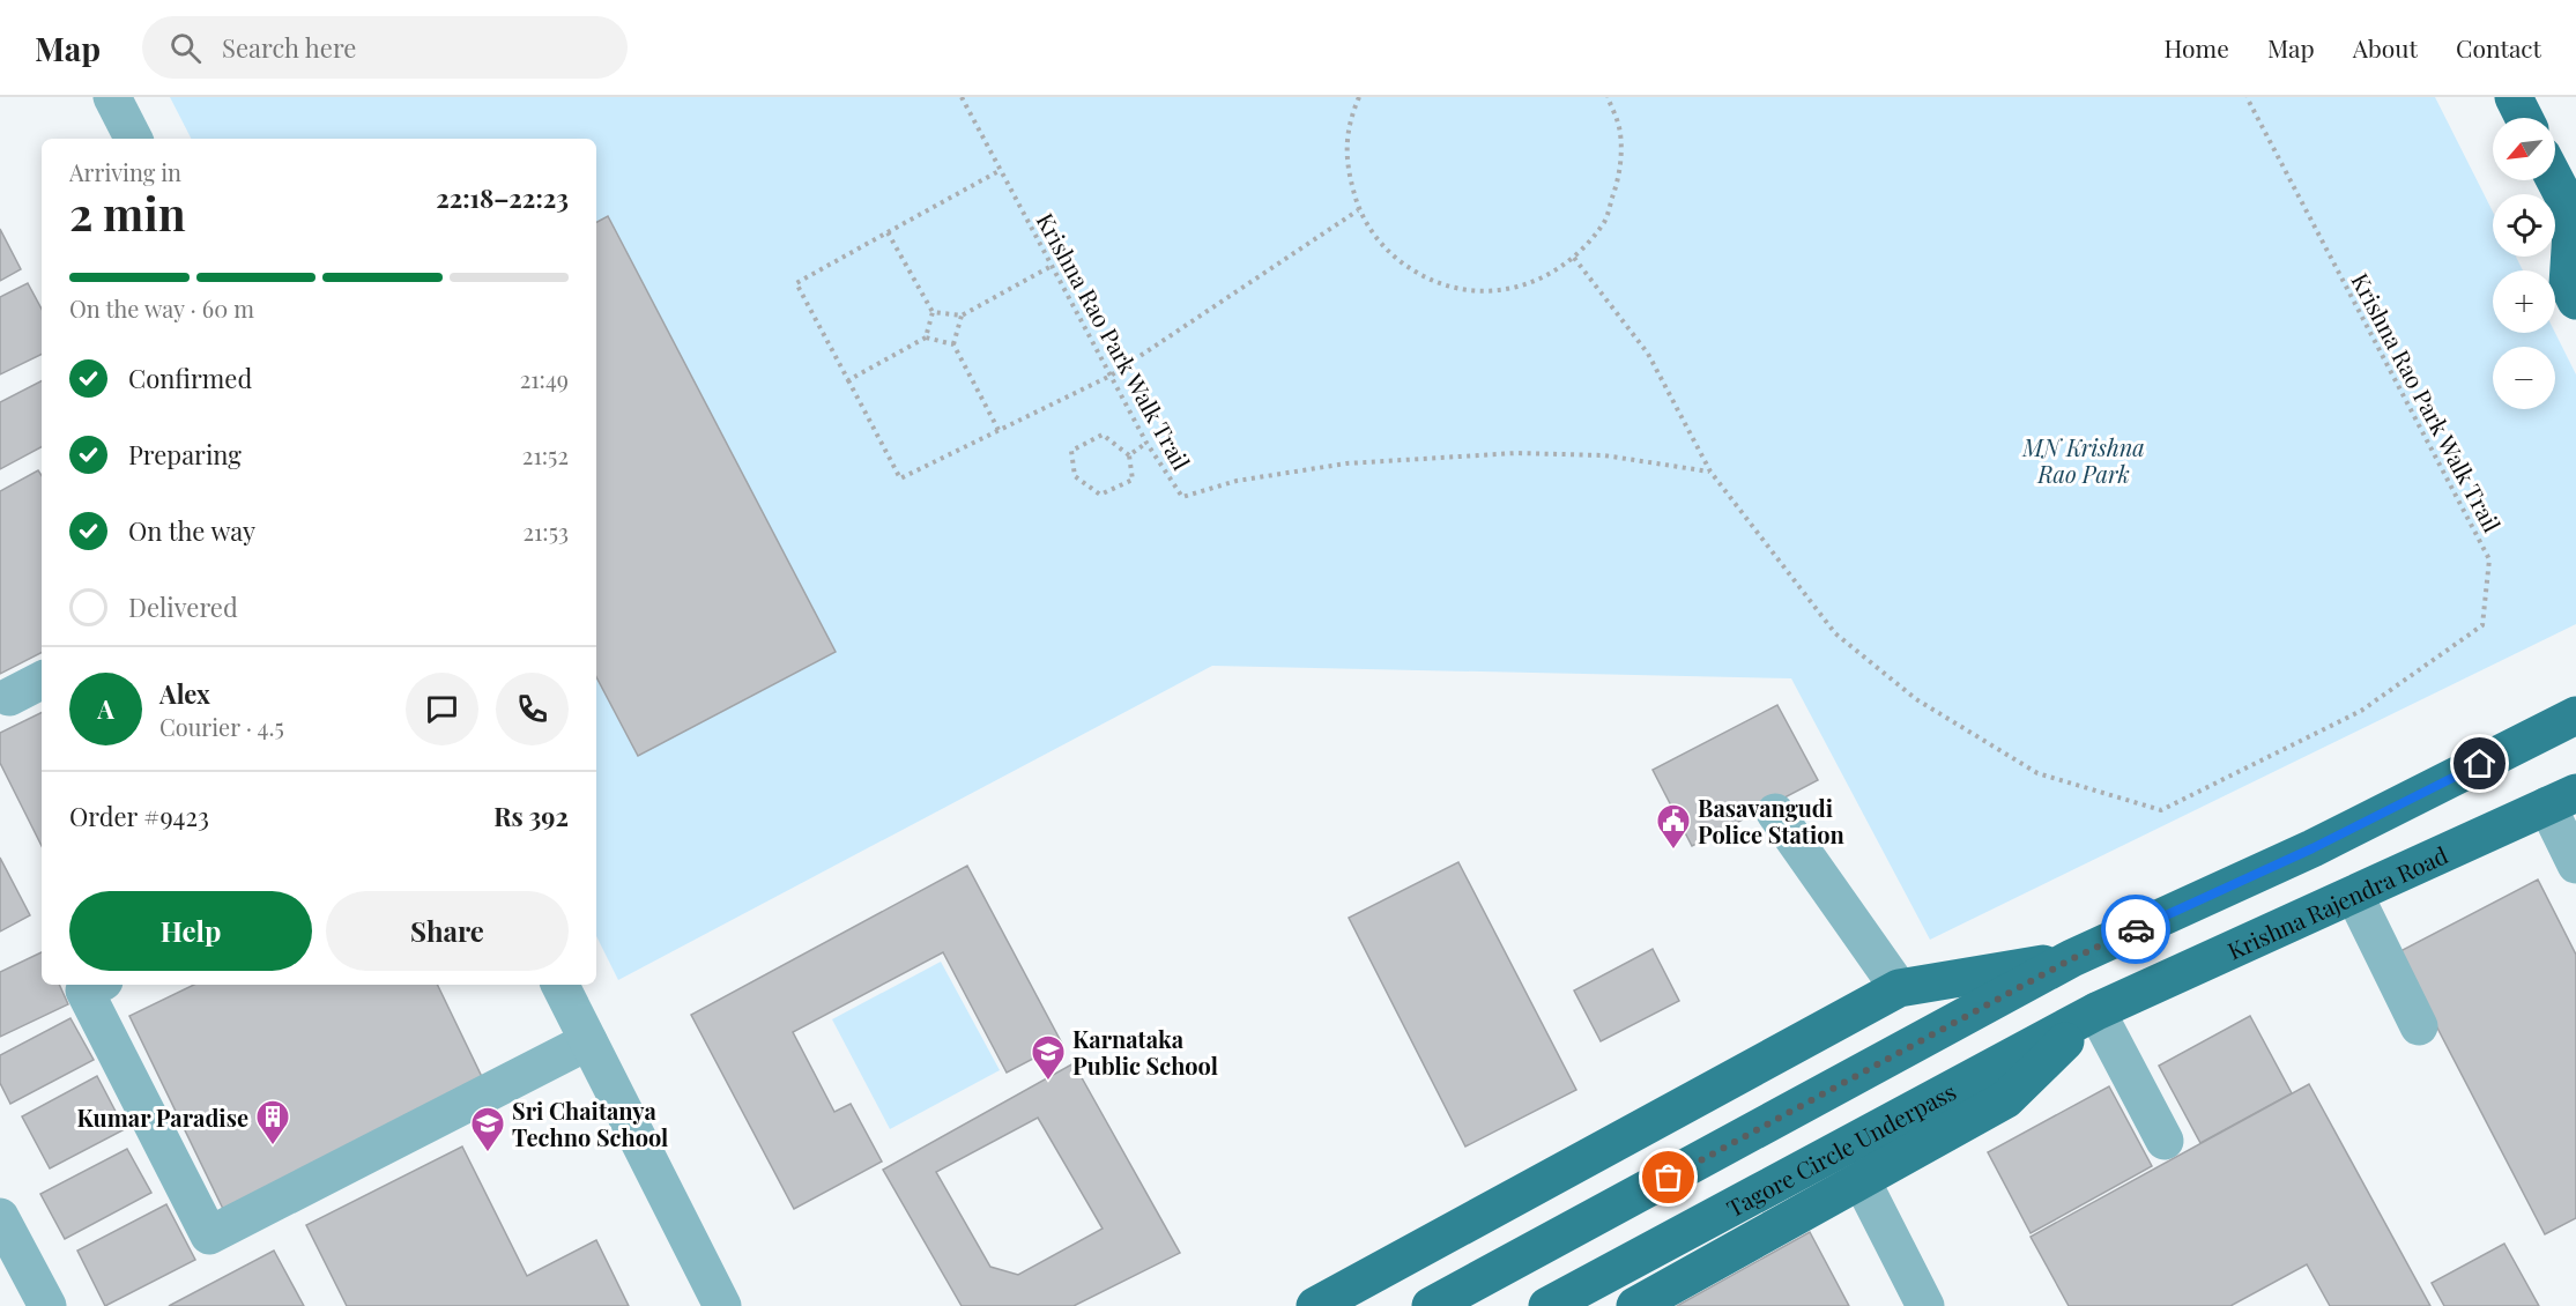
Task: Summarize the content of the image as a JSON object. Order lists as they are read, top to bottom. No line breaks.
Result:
{"streets":{"main road":["Krishna Rajendra Road","Tagore Circle Underpass"],"path":["Krishna Rao Park Walk Trail"]},"crossings":[["Krishna Rajendra Road","Tagore Circle Underpass"]],"parks":["MN Krishna Rao Park"],"places":{"public building":["Basavangudi Police Station"],"school or university":["Karnataka Public School","Sri Chaitanya Techno School"],"building":["Kumar Paradise"]},"north":"bottom left","page":{"header":"Map","search":"Search here","nav":["Home","Map","About","Contact"],"map_buttons":["+","−"],"heading":["2 min","Arriving in","22:18–22:23"],"panel":["Alex","Courier · 4.5","Order #9423","Rs 392"],"bar":"On the way · 60 m","list":[["Confirmed","21:49"],["Preparing","21:52"],["On the way","21:53"],"Delivered"],"round":"A","buttons":["Help","Share"]}}
